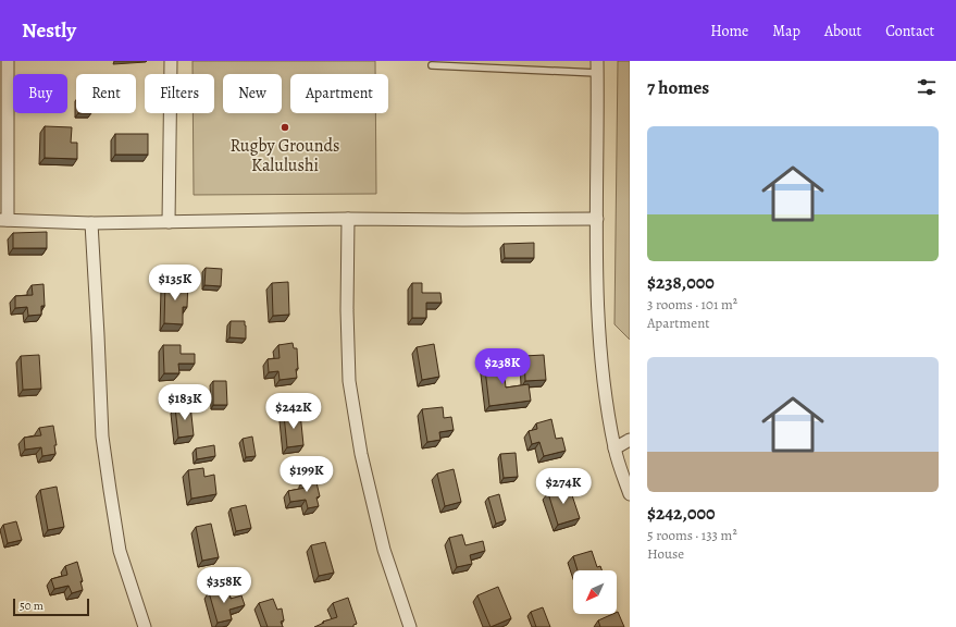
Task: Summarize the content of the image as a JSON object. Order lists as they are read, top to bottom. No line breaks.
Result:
{"places":["Rugby Grounds Kalulushi"],"scale_bar":"50 m","north":"bottom left","page":{"header":"Nestly","nav":["Home","Map","About","Contact"],"heading":"7 homes","chip":["Buy","Rent","Filters","New","Apartment"],"list":[{"name":"$238,000","note":"3 rooms · 101 m² · Apartment"},{"name":"$242,000","note":"5 rooms · 133 m² · House"}],"price":["$135K","$238K","$183K","$242K","$199K","$274K","$358K"],"scale":"50 m"}}
